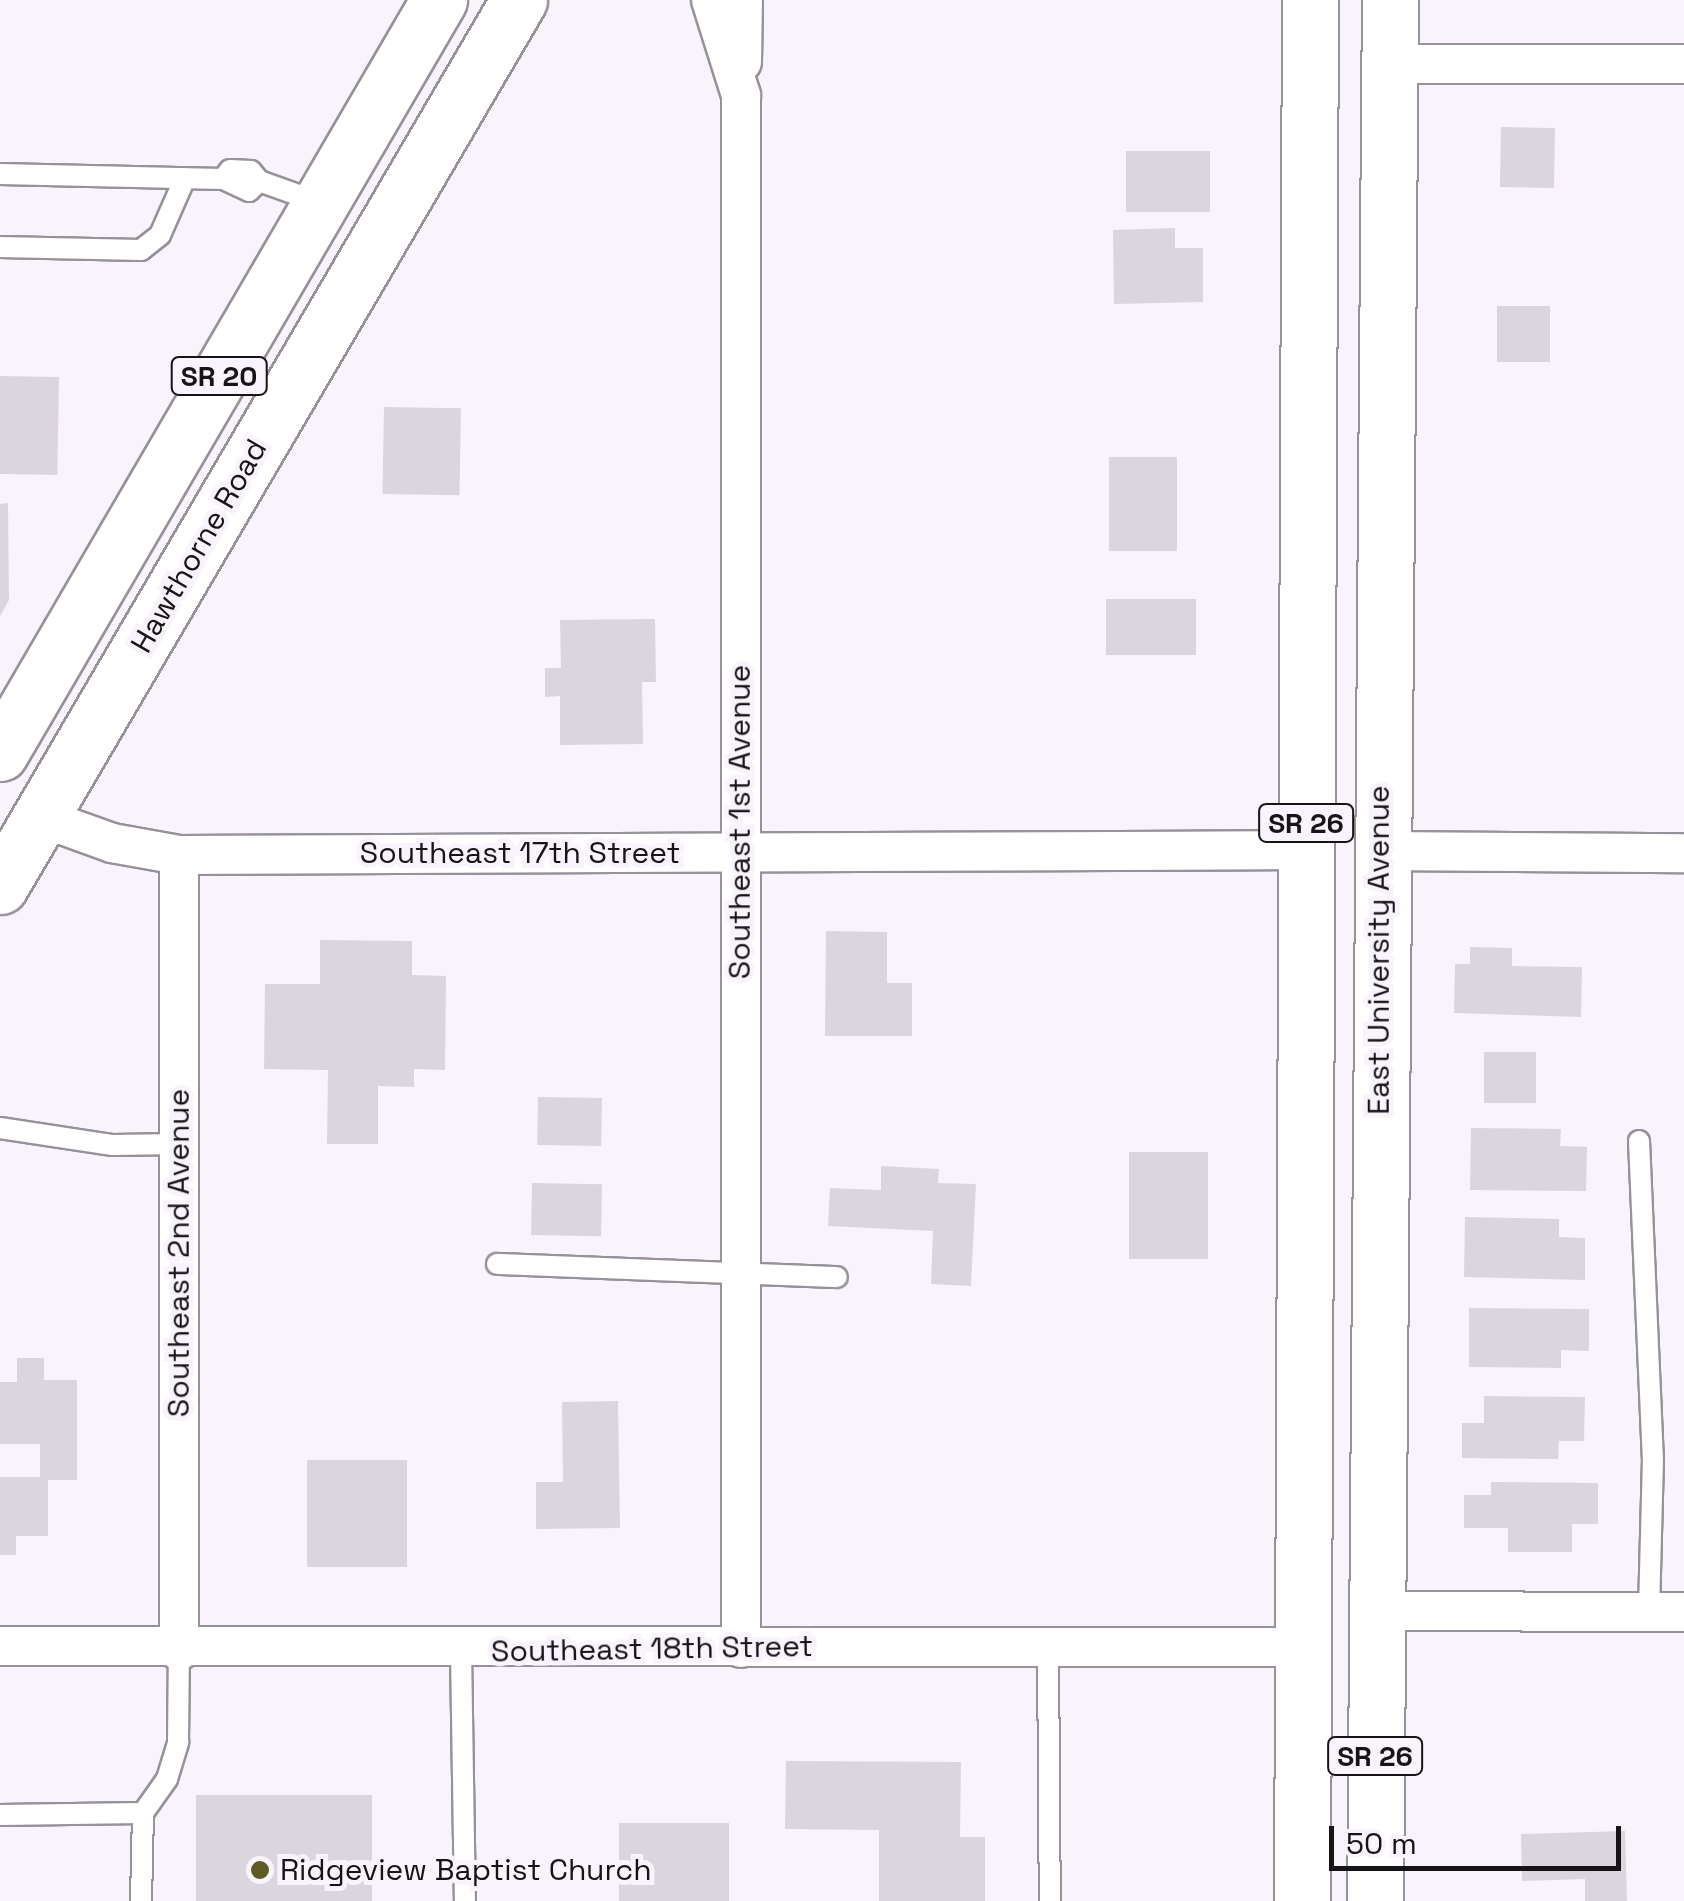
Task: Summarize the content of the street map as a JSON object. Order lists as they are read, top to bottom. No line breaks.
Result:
{"streets":{"main road":["SR 20","Hawthorne Road","SR 26","East University Avenue"],"street":["Southeast 1st Avenue","Southeast 17th Street","Southeast 2nd Avenue","Southeast 18th Street"]},"crossings":[["Hawthorne Road","Southeast 17th Street"],["Southeast 1st Avenue","Southeast 17th Street"],["Southeast 1st Avenue","Southeast 18th Street"],["SR 26","Southeast 17th Street"],["SR 26","Southeast 18th Street"],["Southeast 17th Street","Southeast 2nd Avenue"],["Southeast 2nd Avenue","Southeast 18th Street"]],"places":["Ridgeview Baptist Church"],"scale_bar":"50 m"}
